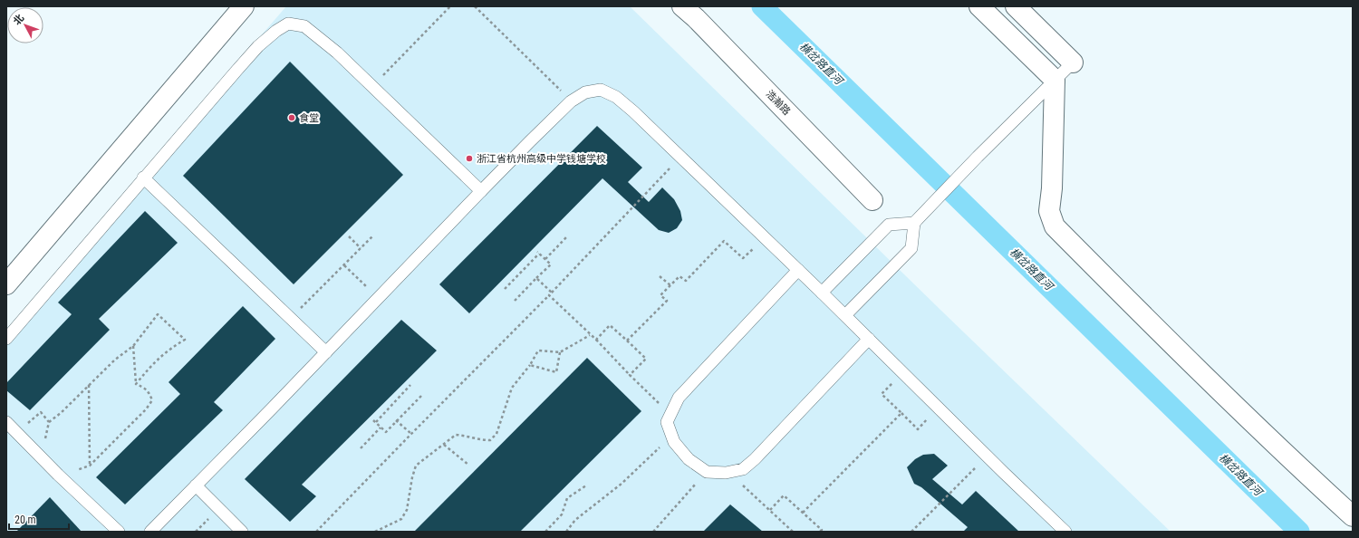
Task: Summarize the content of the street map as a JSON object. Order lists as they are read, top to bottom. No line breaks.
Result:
{"streets":{"street":["浩瀚路"]},"water":["横岔路直河"],"places":["食堂","浙江省杭州高级中学钱塘学校"],"scale_bar":"20 m","north":"top left"}
